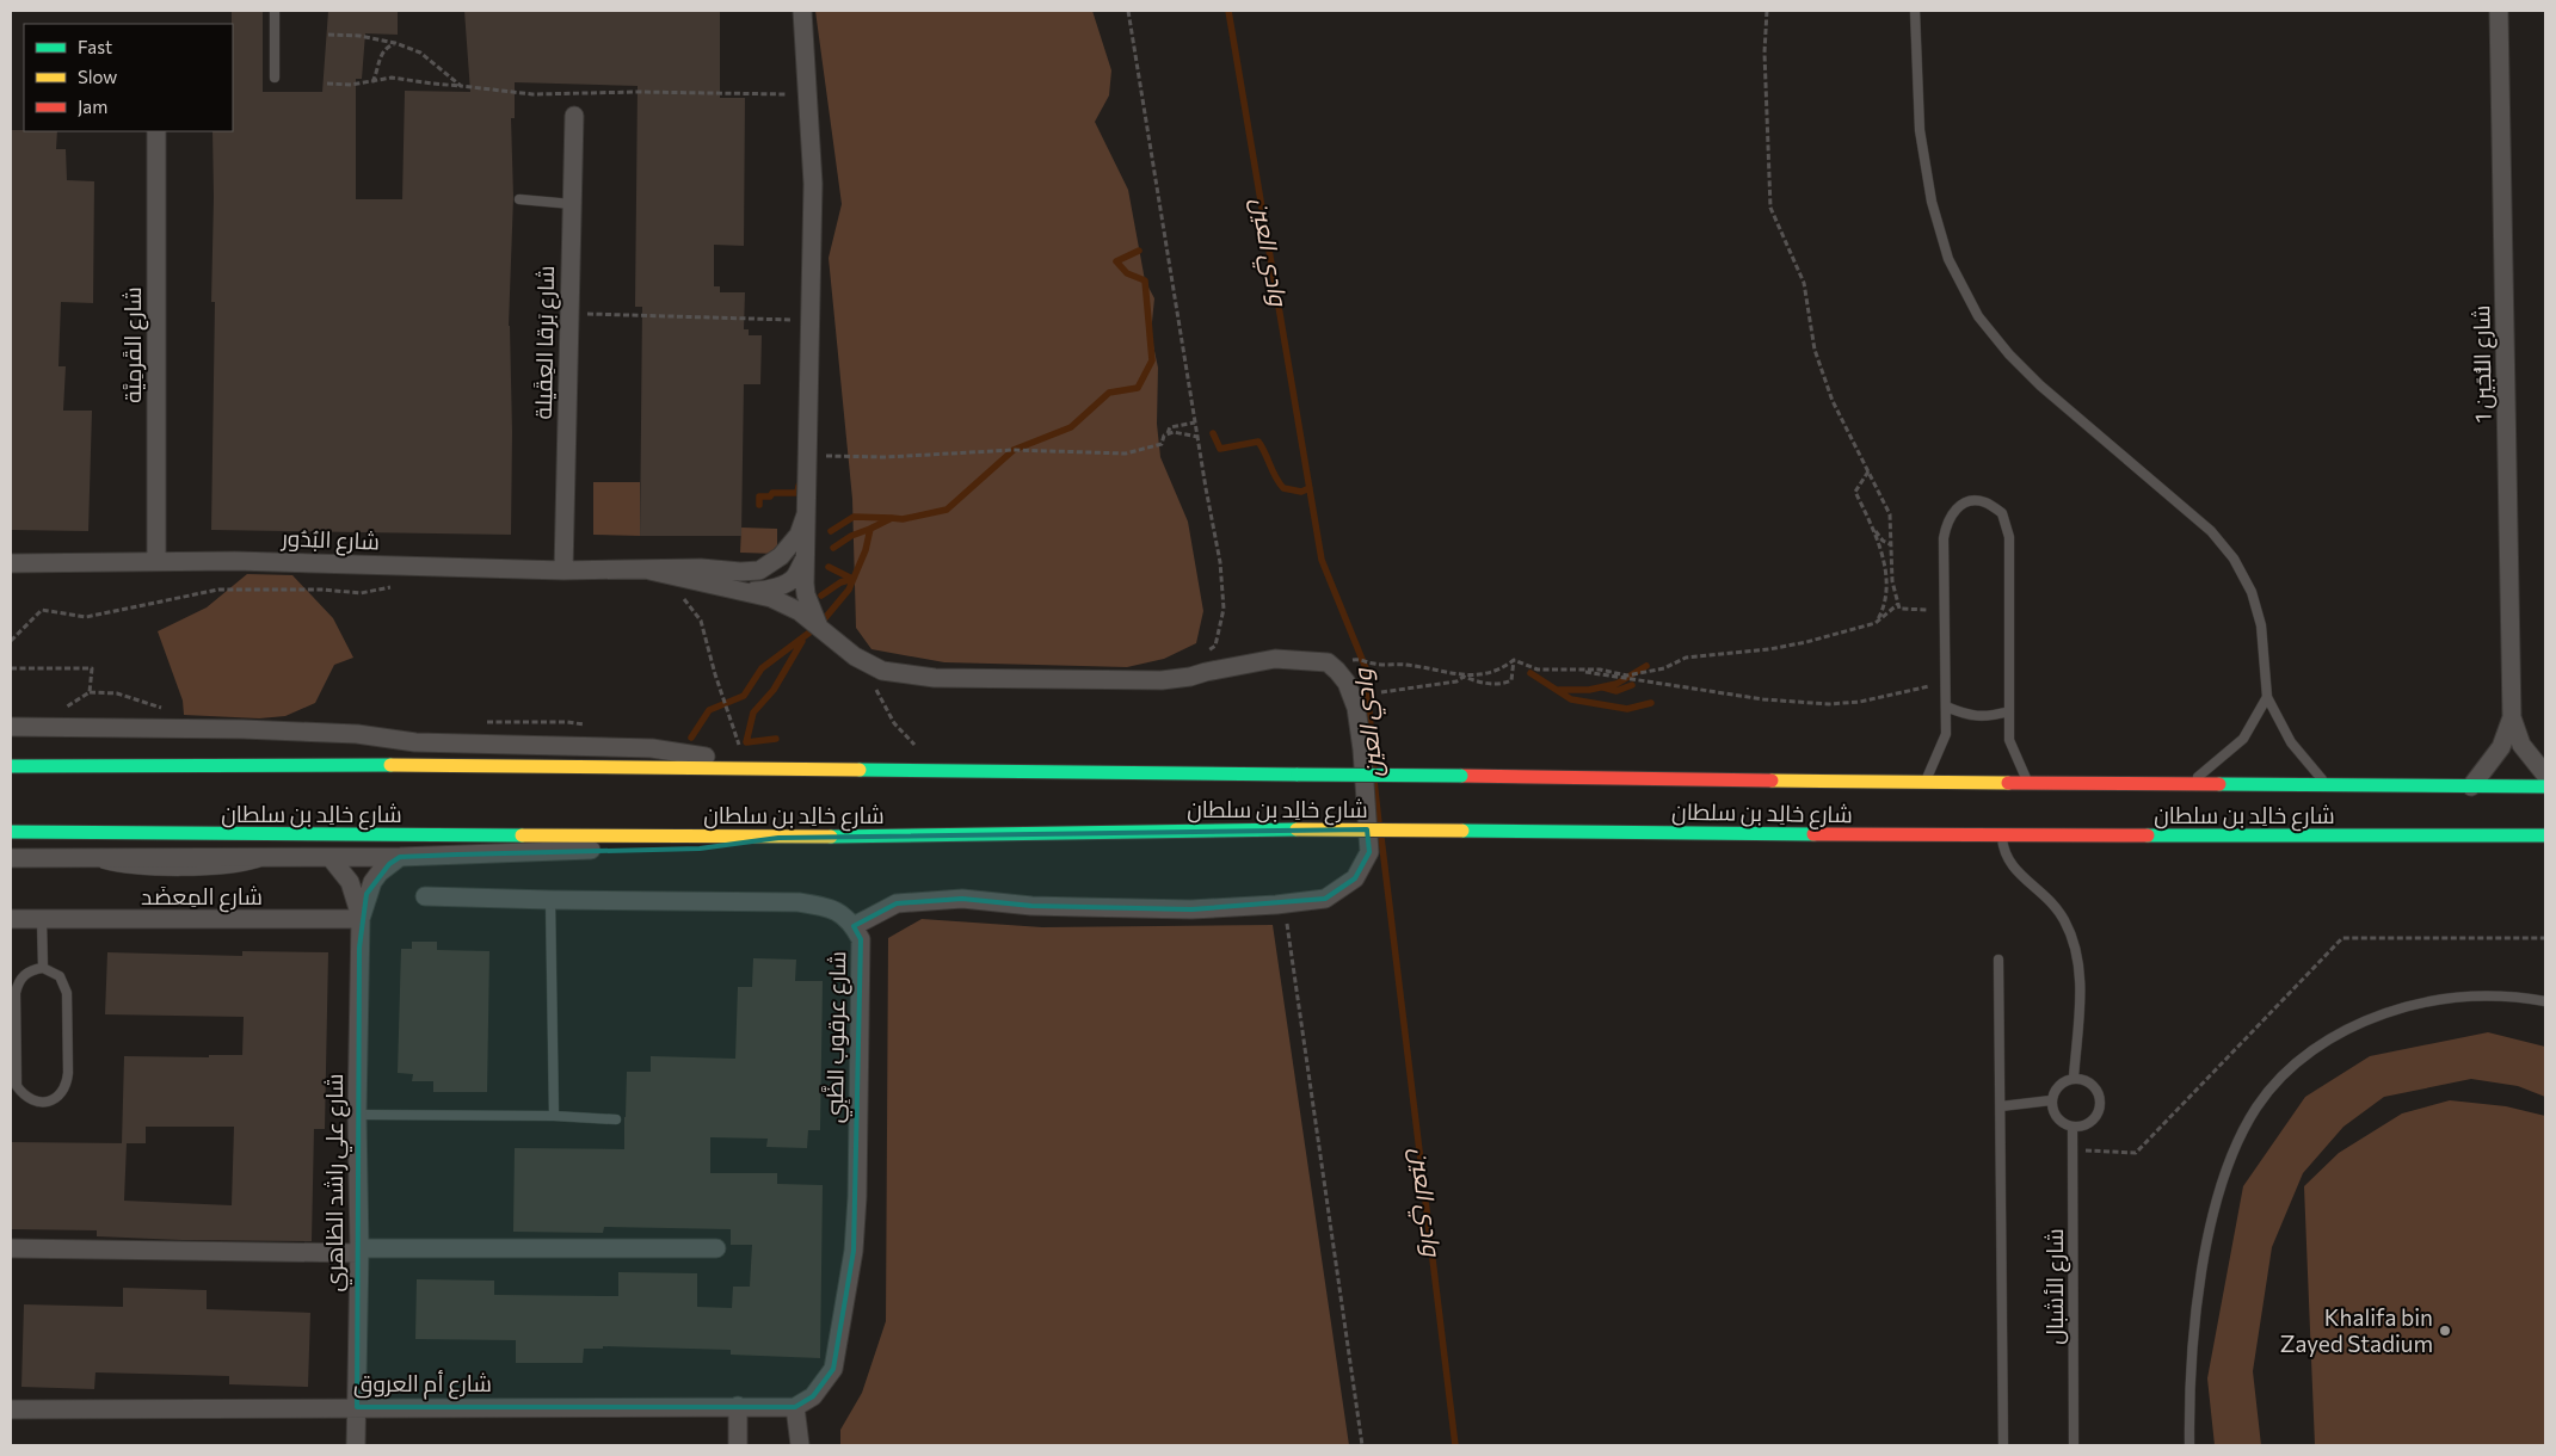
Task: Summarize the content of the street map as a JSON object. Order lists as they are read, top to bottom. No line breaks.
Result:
{"streets":{"main road":["شارع خالِد بن سلطان"],"street":["شارع بَرقا العِقَيلة","شارع القَرمِيَّة","شارع اللُّجَين 1","شارع البُدُور","شارع المِعضَد","شارع عرقوب الظَّبِي","شارع علي راشد الظاهري","شارع أم العروق"],"lane":["شارع الأشبال"]},"crossings":[["شارع بَرقا العِقَيلة","شارع البُدُور"],["شارع القَرمِيَّة","شارع البُدُور"],["شارع اللُّجَين 1","شارع خالِد بن سلطان"],["شارع المِعضَد","شارع علي راشد الظاهري"],["شارع عرقوب الظَّبِي","شارع أم العروق"],["شارع علي راشد الظاهري","شارع أم العروق"]],"water":["وادي العين"],"places":["Khalifa bin Zayed Stadium"],"legend":["Fast","Slow","Jam"]}
